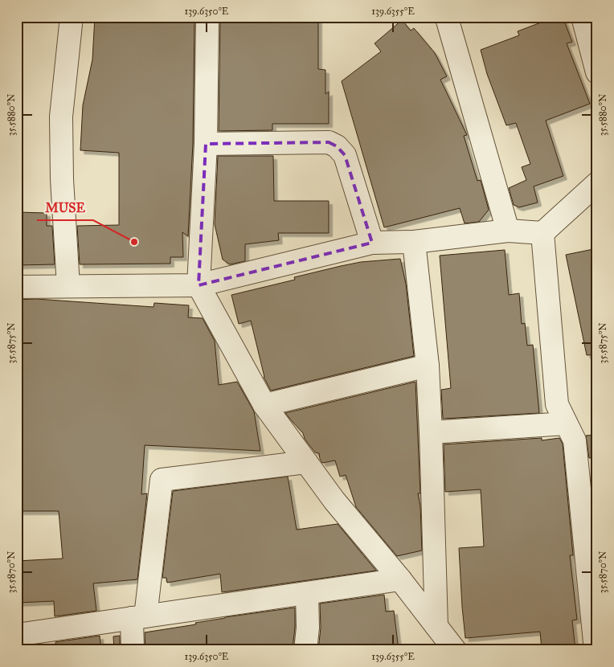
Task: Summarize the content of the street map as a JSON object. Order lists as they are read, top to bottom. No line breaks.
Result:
{"places":["MUSE"],"coordinates":["139.6350°E","139.6355°E","35.5880°N","35.5875°N","35.5870°N"]}
